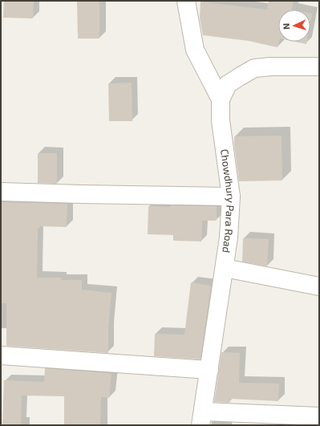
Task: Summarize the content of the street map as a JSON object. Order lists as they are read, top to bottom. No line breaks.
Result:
{"streets":{"street":["Chowdhury Para Road"]},"north":"left"}
